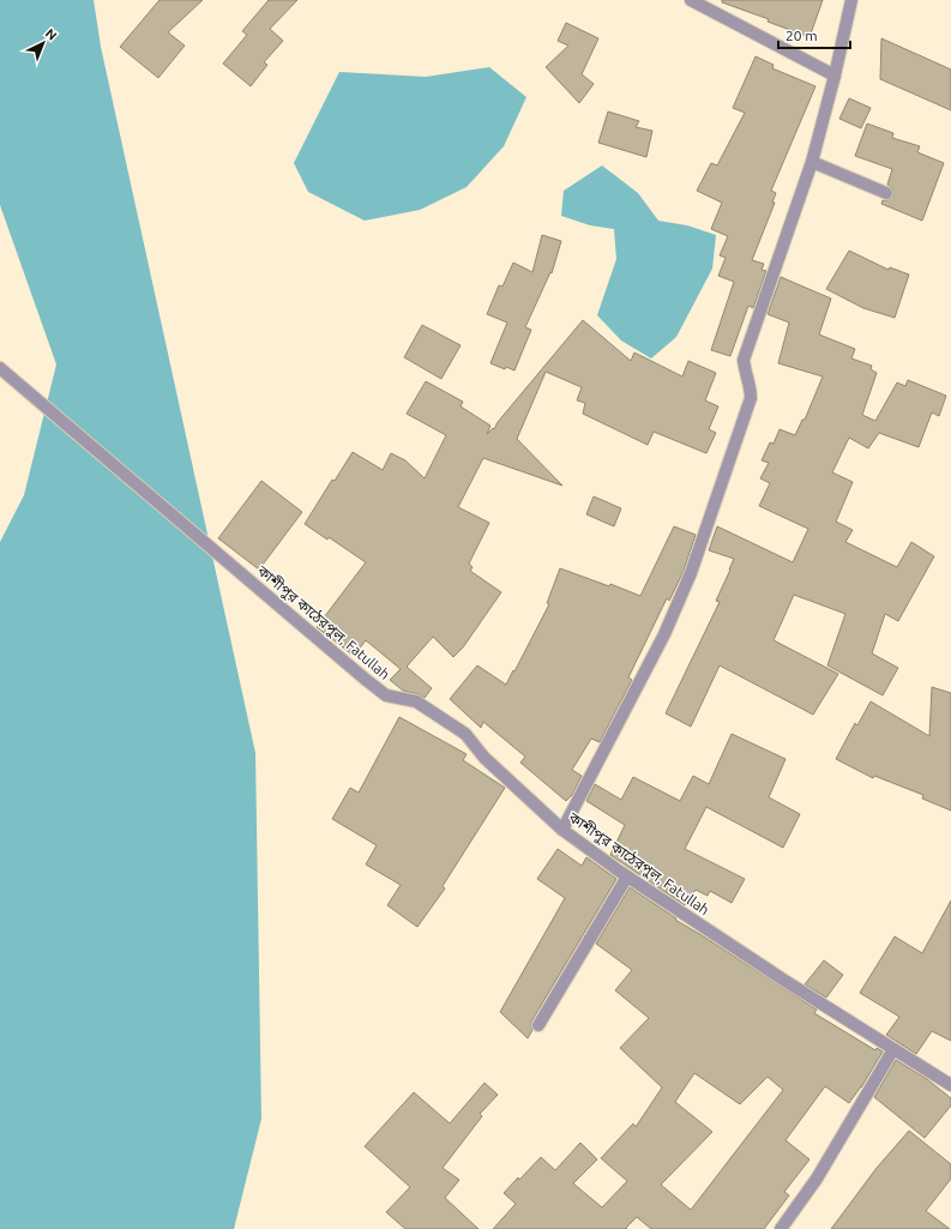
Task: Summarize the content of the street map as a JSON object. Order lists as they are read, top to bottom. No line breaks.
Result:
{"streets":{"street":["কাশীপুর কাঠেরপুল, Fatullah"]},"scale_bar":"20 m","north":"top right"}
